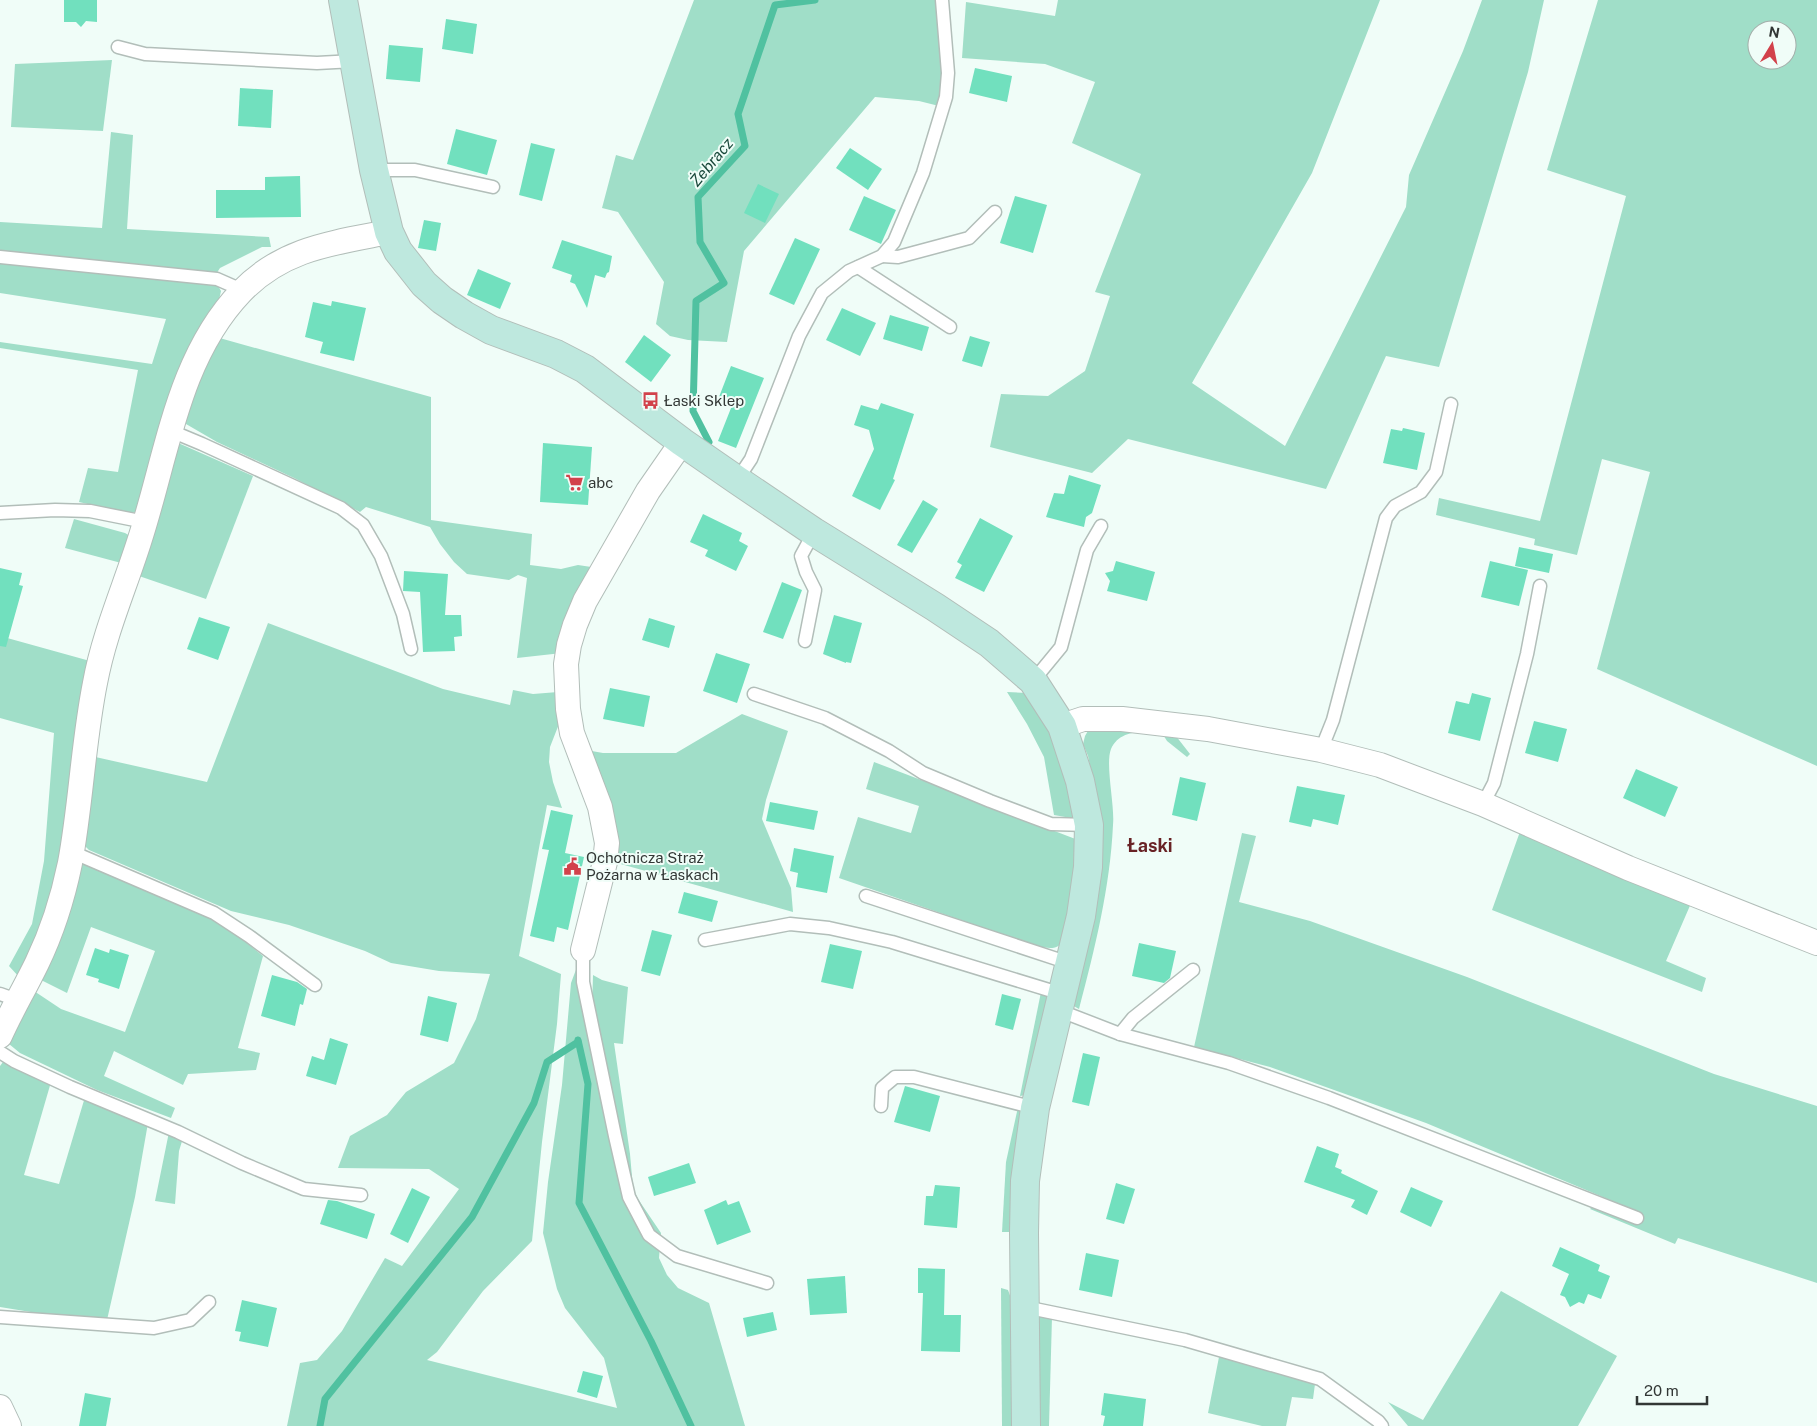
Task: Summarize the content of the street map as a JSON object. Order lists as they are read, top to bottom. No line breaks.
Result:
{"districts":["Łaski"],"water":["Żebracz"],"places":{"bus stop":["Łaski Sklep"],"supermarket":["abc"],"public building":["Ochotnicza Straż Pożarna w Łaskach"]},"scale_bar":"20 m","north":"top"}
